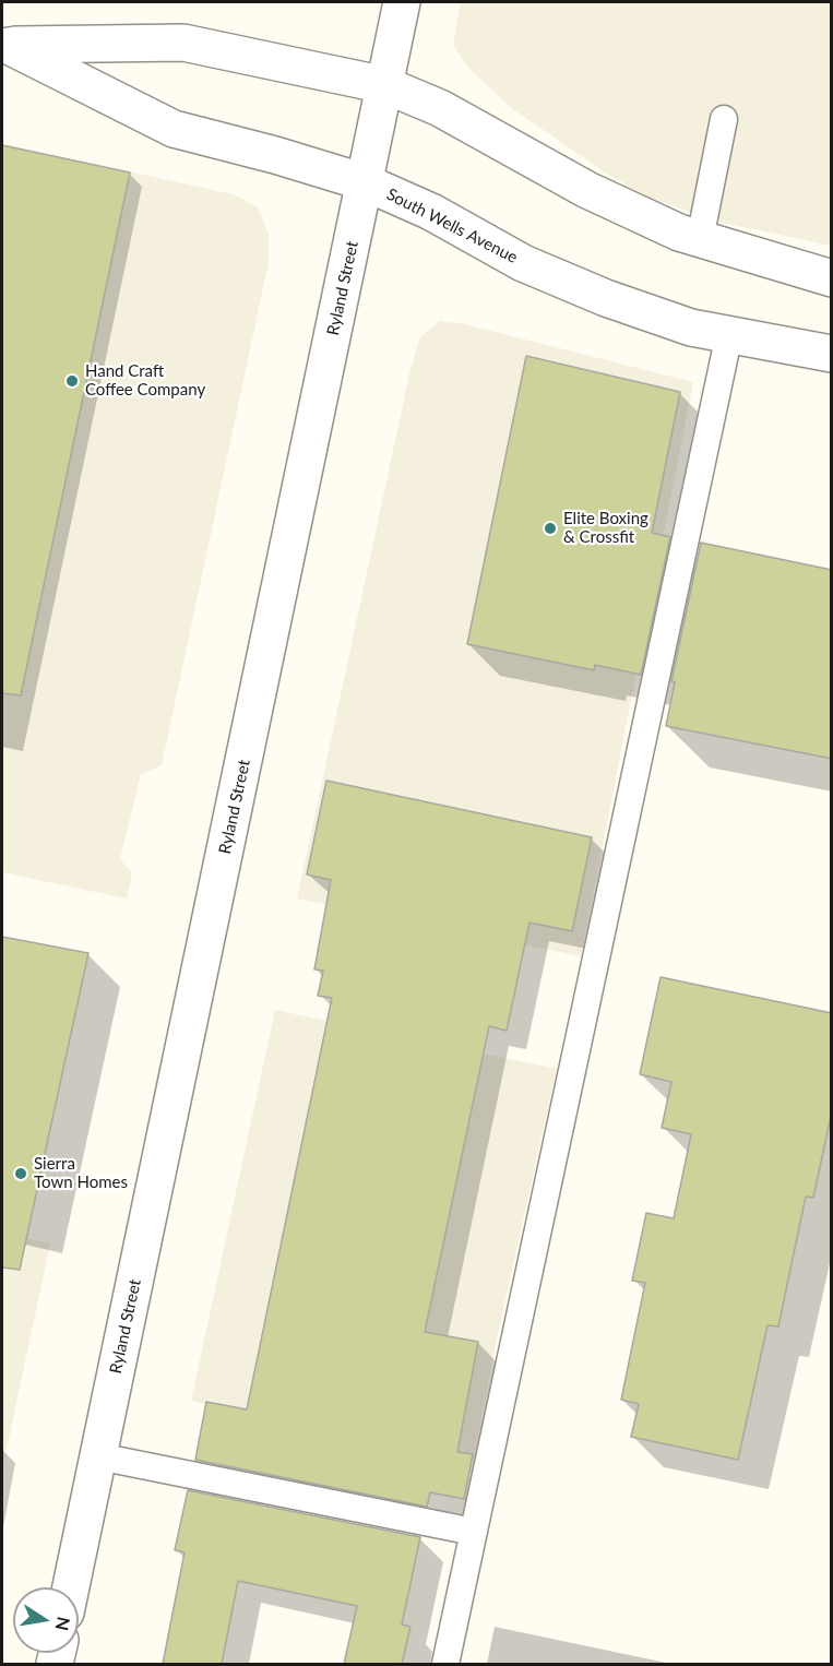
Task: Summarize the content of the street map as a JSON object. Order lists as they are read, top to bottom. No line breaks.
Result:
{"streets":{"main road":["South Wells Avenue","Ryland Street"]},"crossings":[["South Wells Avenue","Ryland Street"]],"places":["Hand Craft Coffee Company","Elite Boxing & Crossfit","Sierra Town Homes"],"north":"right"}
